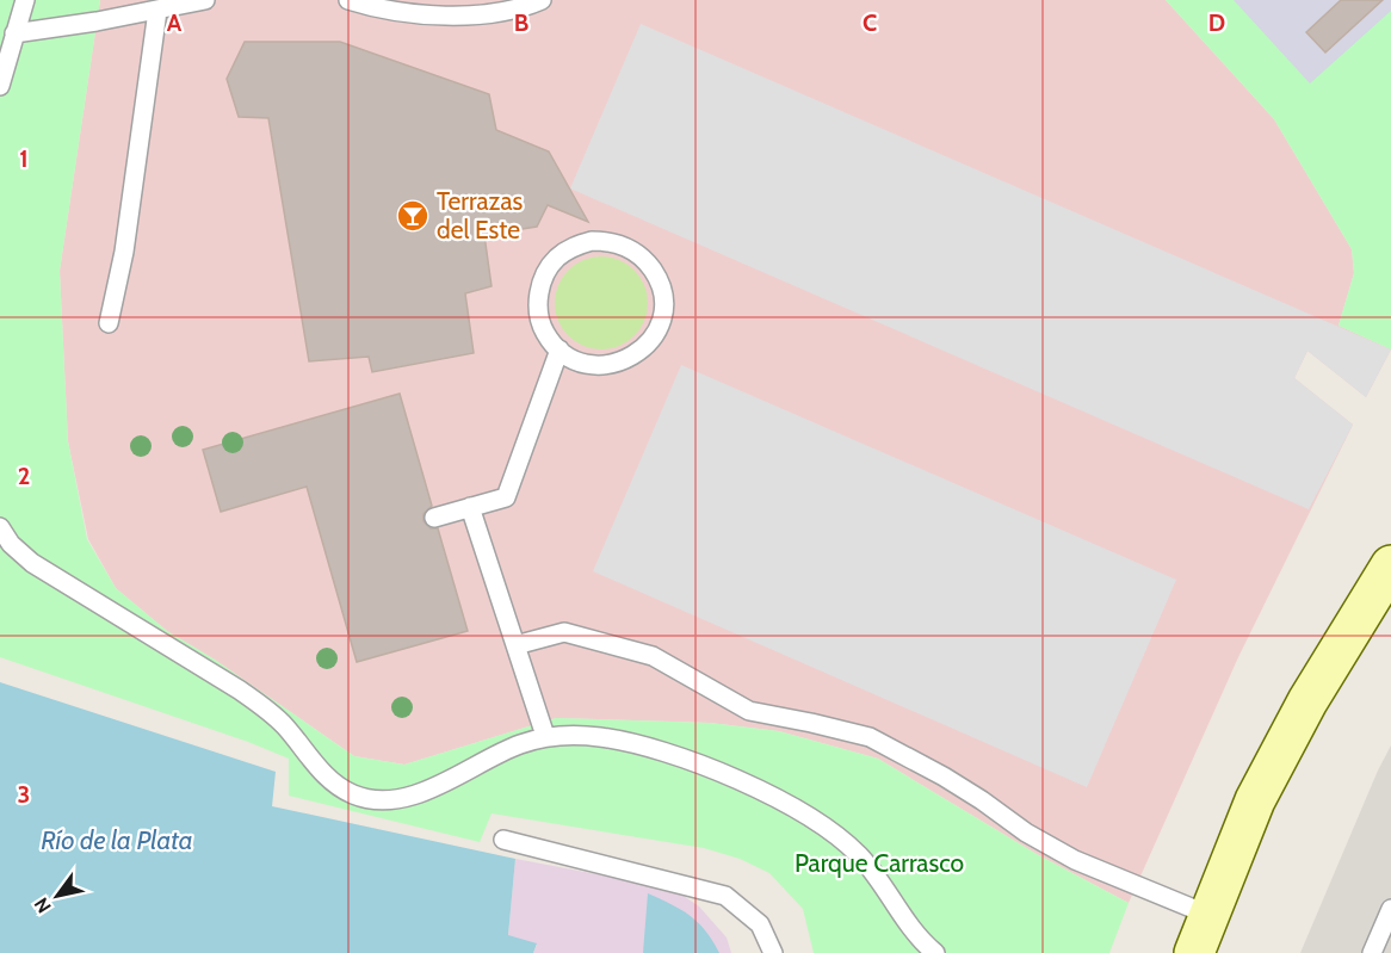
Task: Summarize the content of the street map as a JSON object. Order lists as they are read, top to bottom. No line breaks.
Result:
{"water":["Río de la Plata"],"parks":["Parque Carrasco"],"places":{"bar":["Terrazas del Este"]},"north":"bottom left","grid":{"columns":["A","B","C","D"],"rows":["1","2","3"]}}
